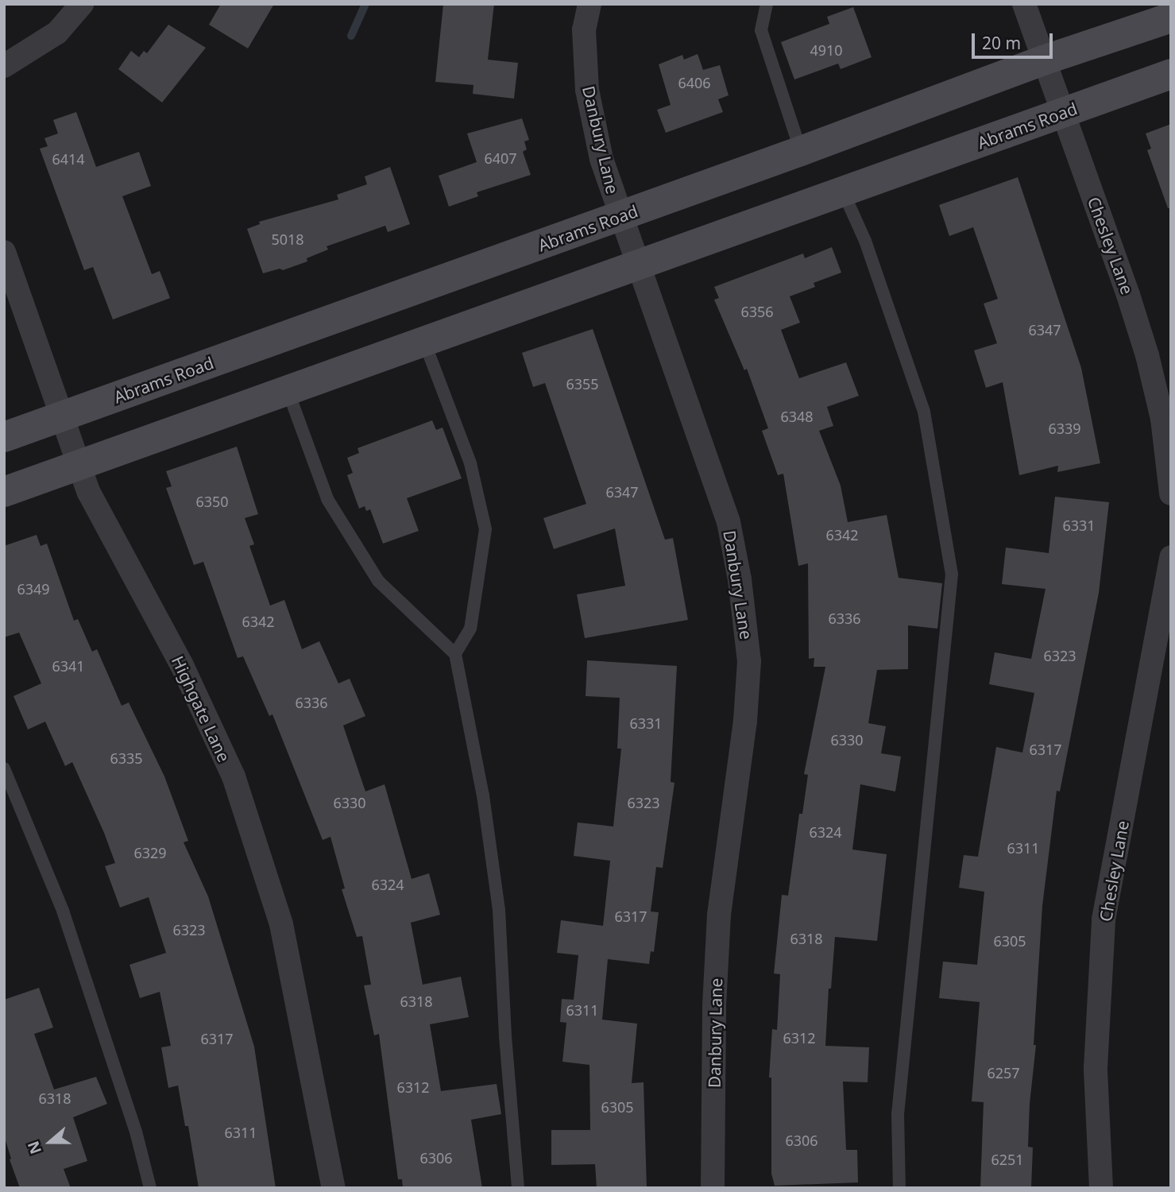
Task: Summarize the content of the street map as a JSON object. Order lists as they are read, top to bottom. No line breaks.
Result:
{"streets":{"main road":["Abrams Road"],"street":["Danbury Lane","Chesley Lane","Highgate Lane"]},"crossings":[["Abrams Road","Danbury Lane"],["Abrams Road","Chesley Lane"],["Abrams Road","Highgate Lane"]],"house_numbers":["4910","6406","6407","6414","5018","6356","6347","6355","6348","6339","6347","6350","6331","6342","6349","6336","6342","6323","6341","6336","6331","6330","6317","6335","6330","6323","6324","6311","6329","6324","6317","6323","6318","6305","6318","6311","6312","6317","6257","6312","6318","6305","6311","6306","6306","6251"],"scale_bar":"20 m","north":"left"}
